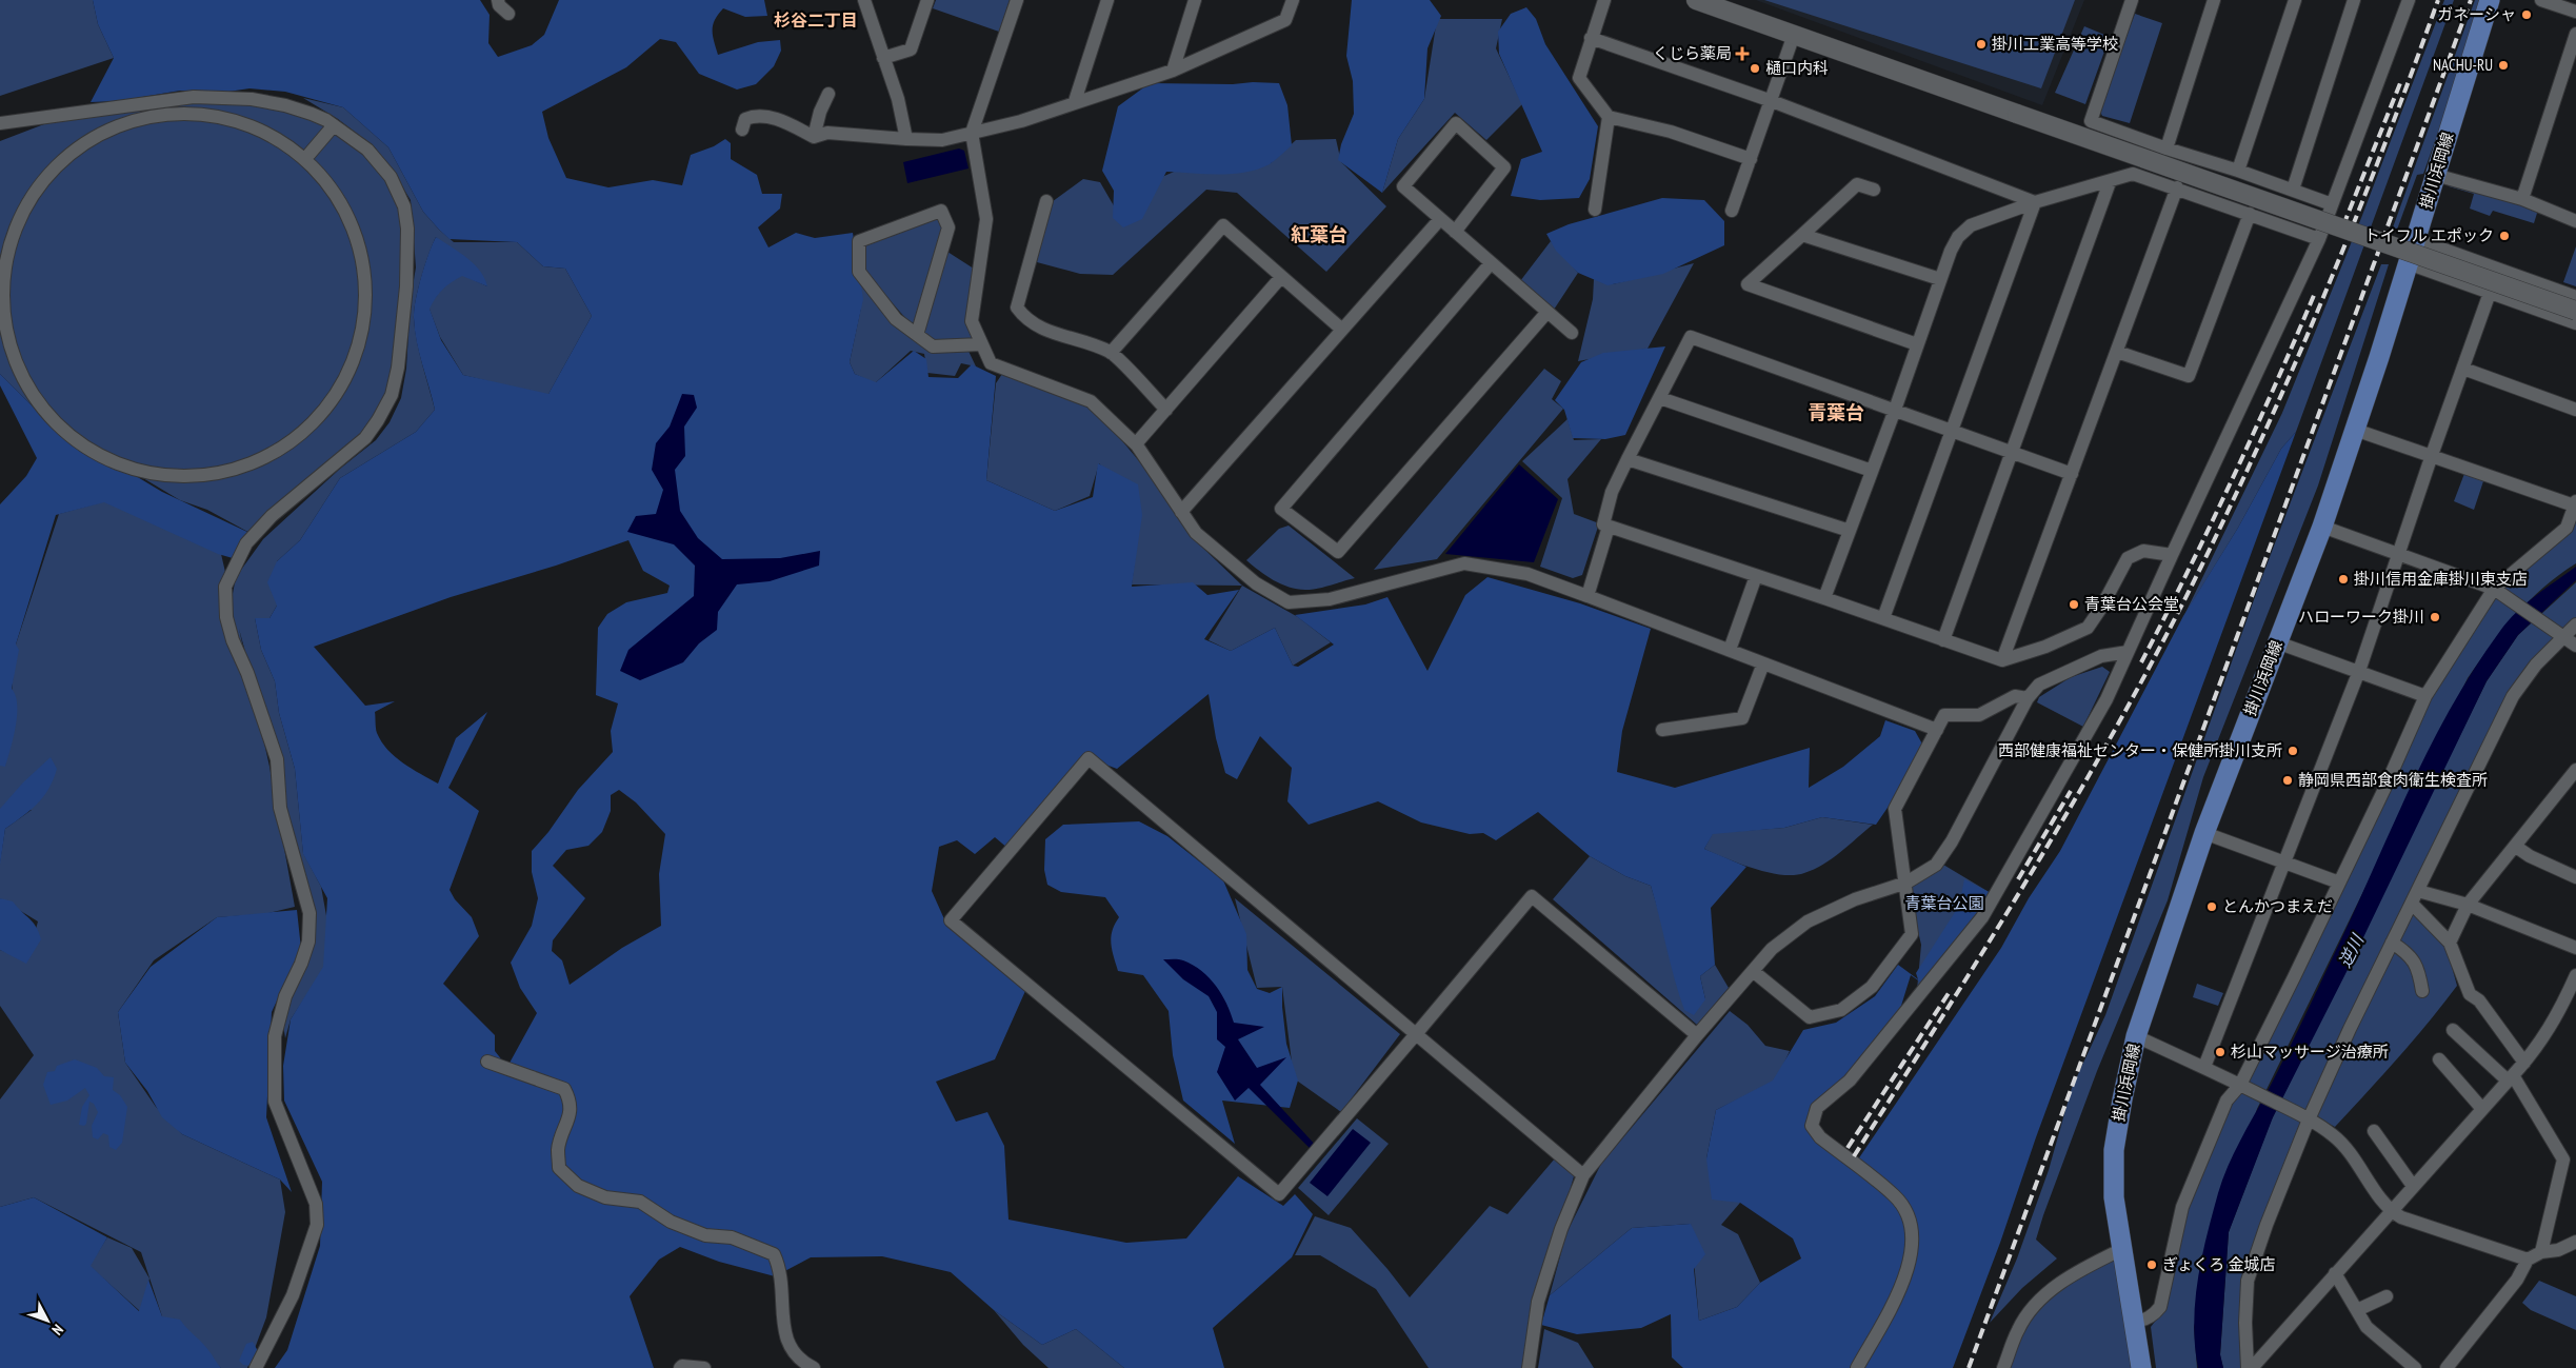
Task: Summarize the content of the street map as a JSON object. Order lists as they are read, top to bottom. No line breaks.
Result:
{"streets":{"main road":["掛川浜岡線"]},"districts":["杉谷二丁目","紅葉台","青葉台"],"water":["逆川"],"parks":["青葉台公園"],"places":{"other":["ガネーシャ","掛川工業高等学校","NACHU-RU","樋口内科","トイフル エポック","掛川信用金庫掛川東支店","青葉台公会堂","ハローワーク掛川","西部健康福祉センター・保健所掛川支所","静岡県西部食肉衛生検査所","とんかつまえだ","杉山マッサージ治療所","ぎょくろ 金城店"],"health":["くじら薬局"]},"north":"bottom right"}
